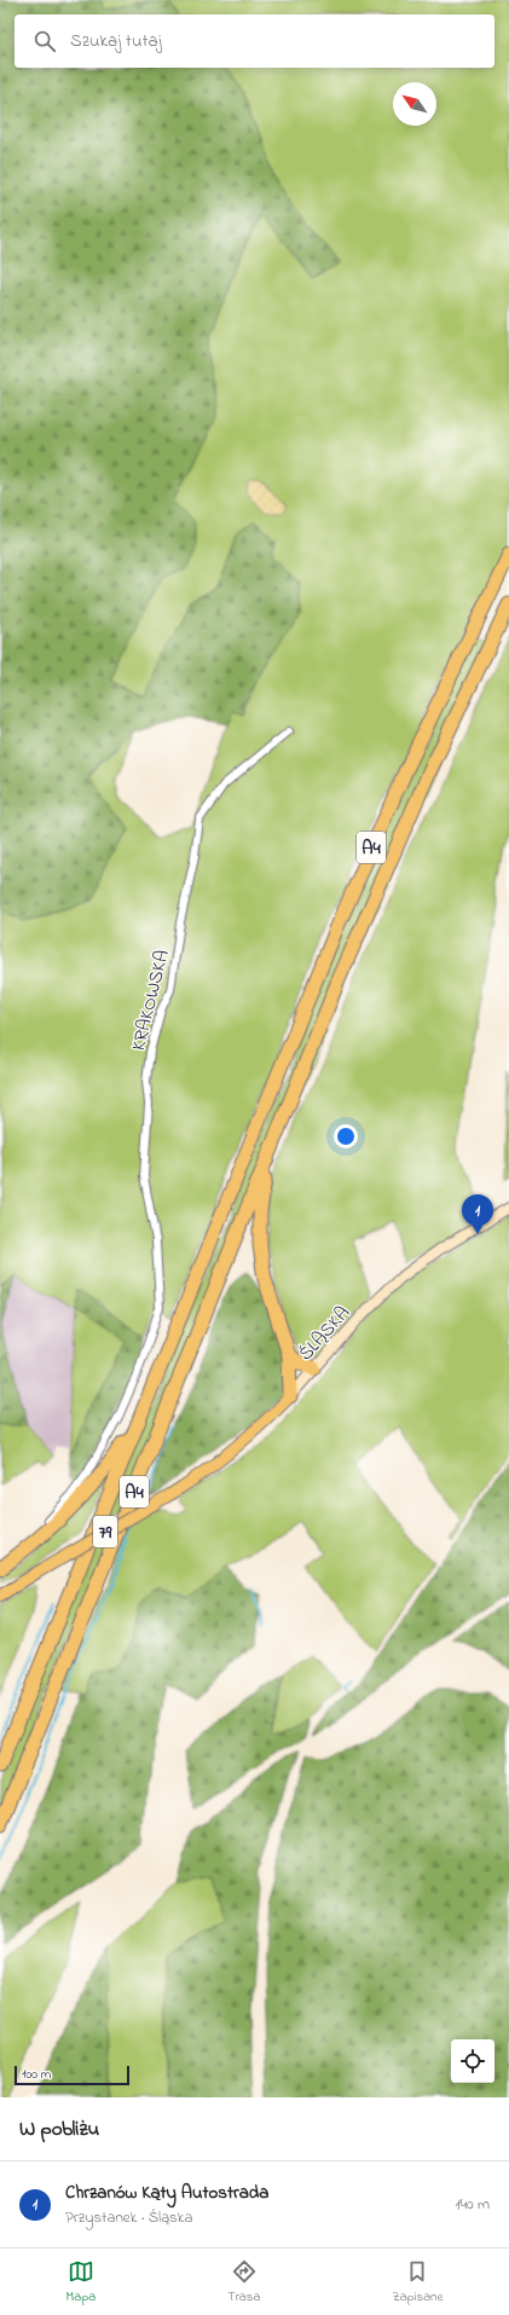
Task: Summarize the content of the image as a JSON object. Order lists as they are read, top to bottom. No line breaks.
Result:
{"streets":{"highway":["A4"],"main road":["ŚLĄSKA","79"],"street":["KRAKOWSKA"]},"scale_bar":"100 m","north":"top left","page":{"search":"Szukaj tutaj","pins":"1","scale":"100 m","heading":"W pobliżu","list":[{"mark":"1","name":"Chrzanów Kąty Autostrada","note":"Przystanek · Śląska","value":"140 m"}],"nav":["Mapa","Trasa","Zapisane"]}}
